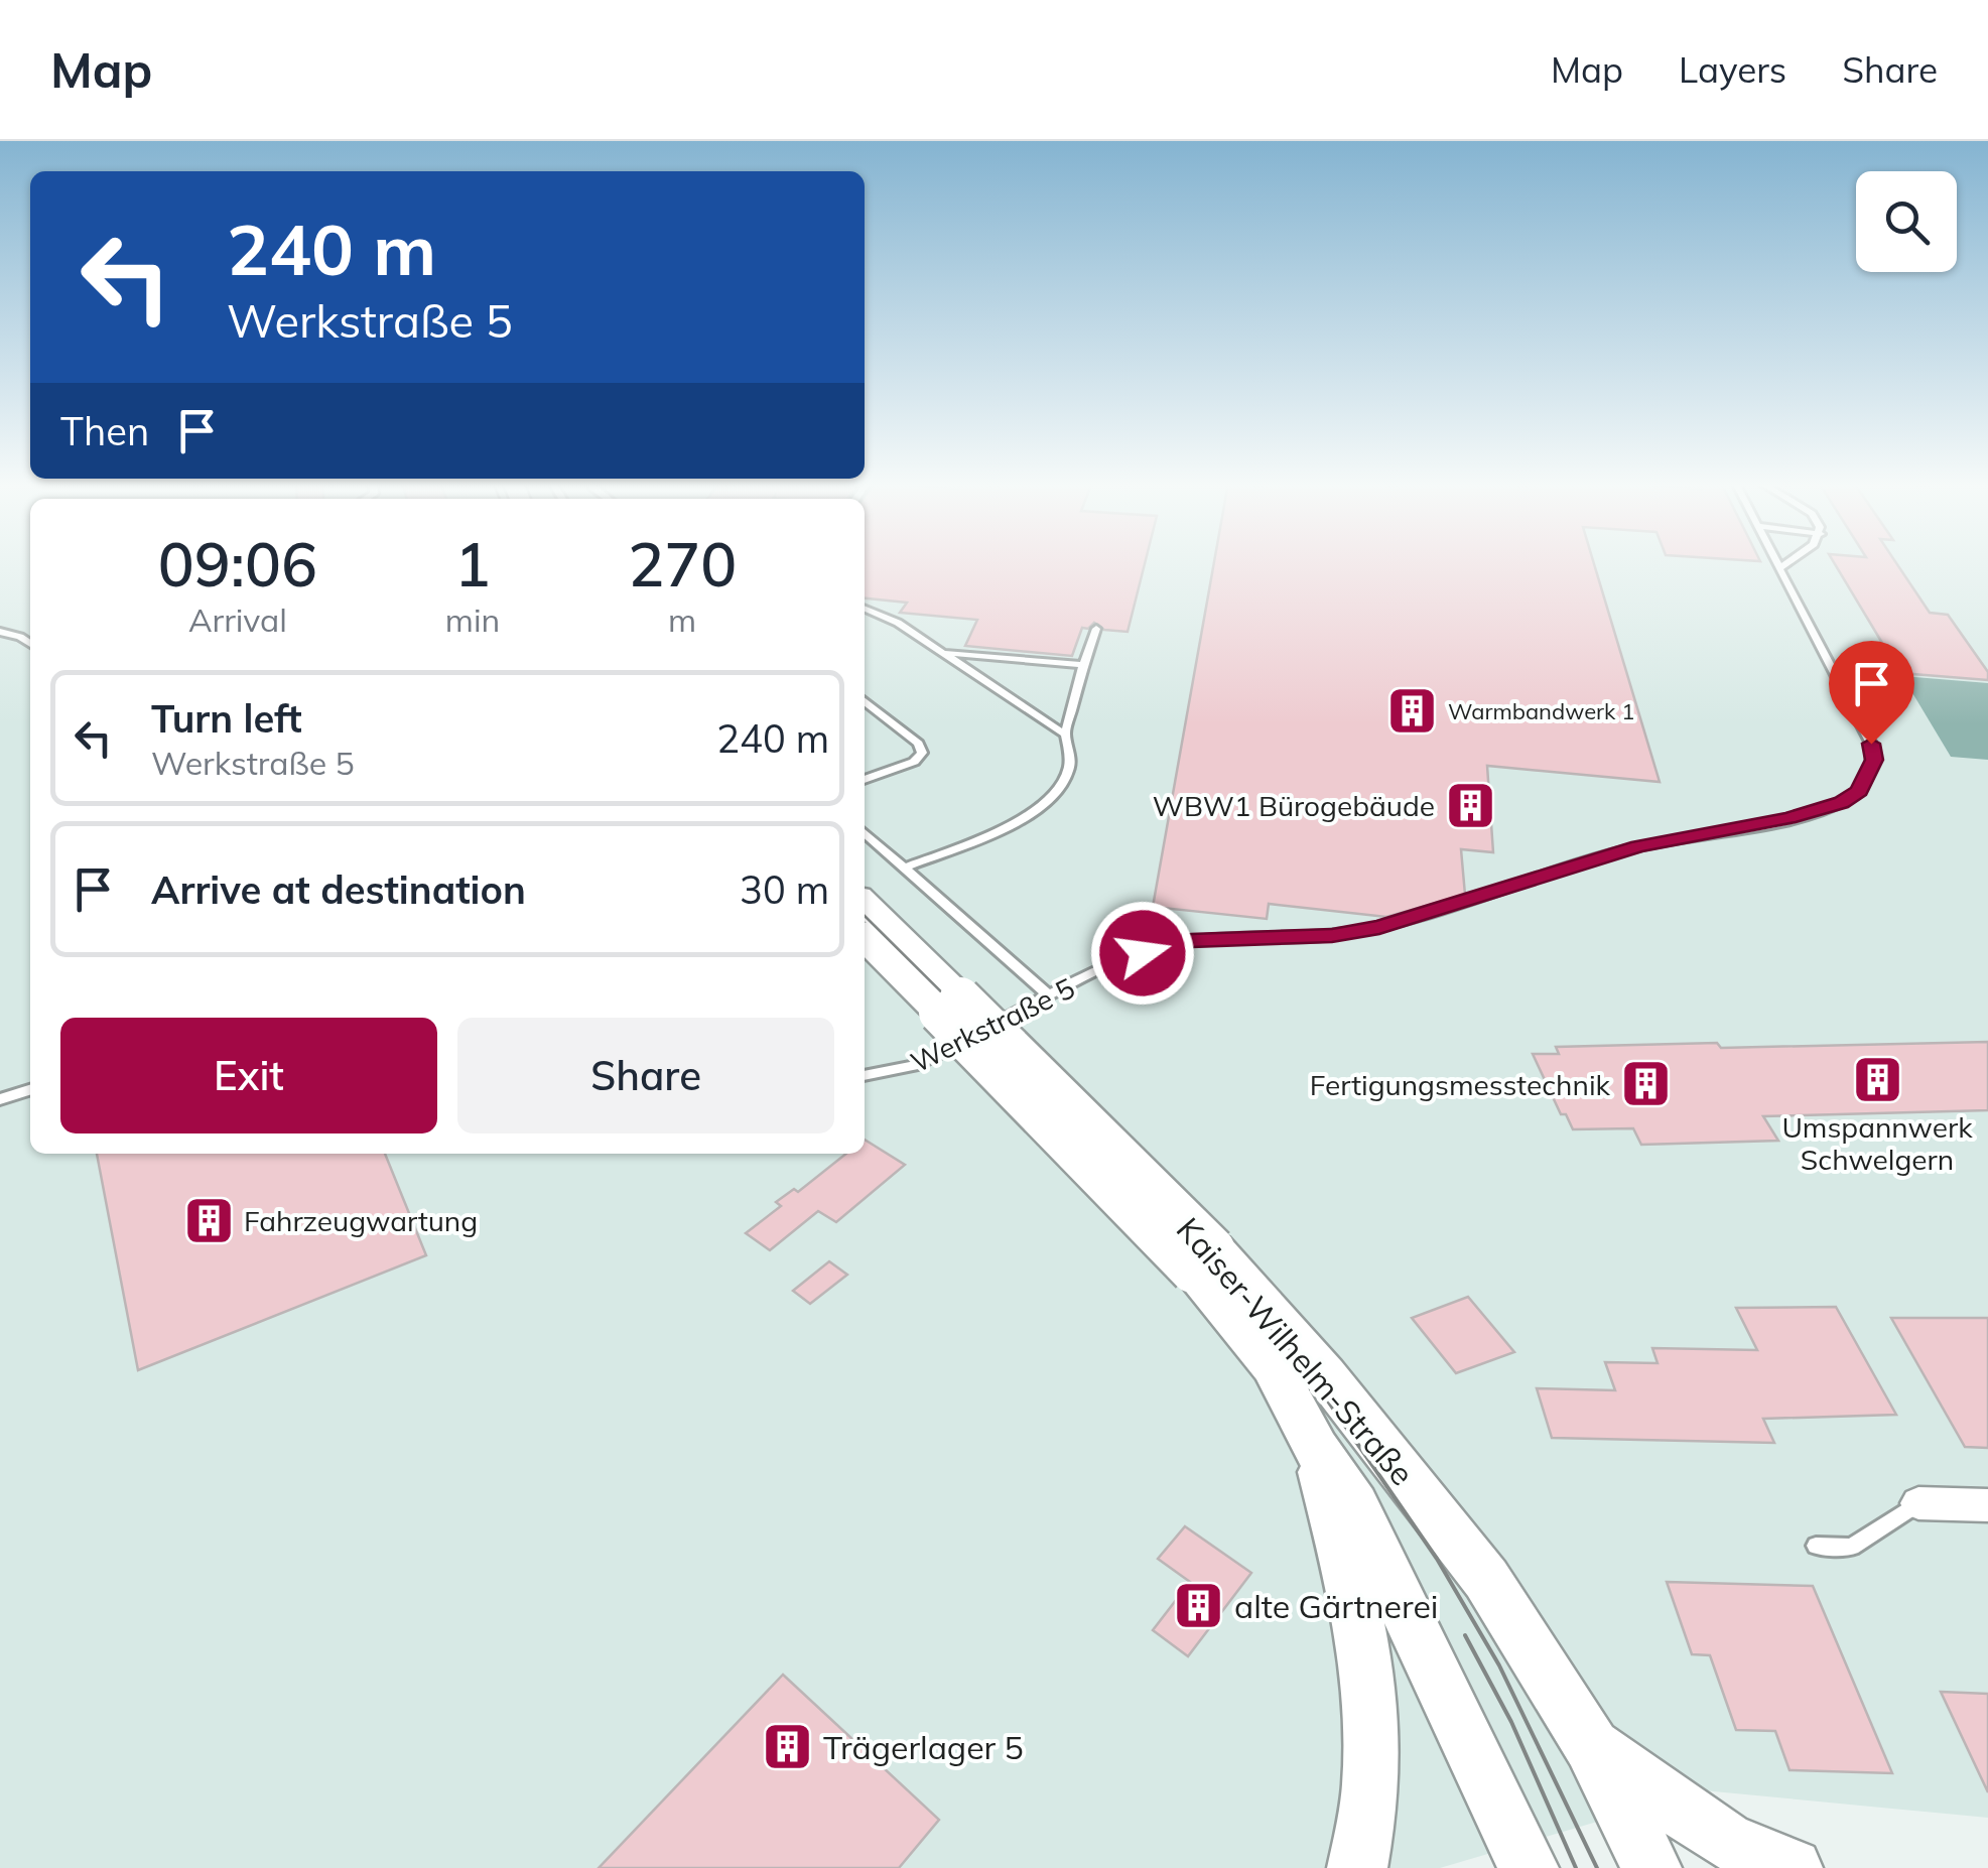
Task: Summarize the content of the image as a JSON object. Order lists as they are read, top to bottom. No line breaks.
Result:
{"streets":{"main road":["Kaiser-Wilhelm-Straße"],"lane":["Werkstraße 5"]},"places":{"building":["Warmbandwerk 1","WBW1 Bürogebäude","Umspannwerk Schwelgern","Fertigungsmesstechnik","Fahrzeugwartung","alte Gärtnerei","Trägerlager 5"]},"page":{"header":"Map","nav":["Map","Layers","Share"],"turn":["240 m","Werkstraße 5"],"then":"Then","eta":["09:06","Arrival","1","min","270","m"],"list":[{"name":"Turn left","note":"Werkstraße 5","value":"240 m"},{"name":"Arrive at destination","value":"30 m"}],"buttons":["Exit","Share"]}}
